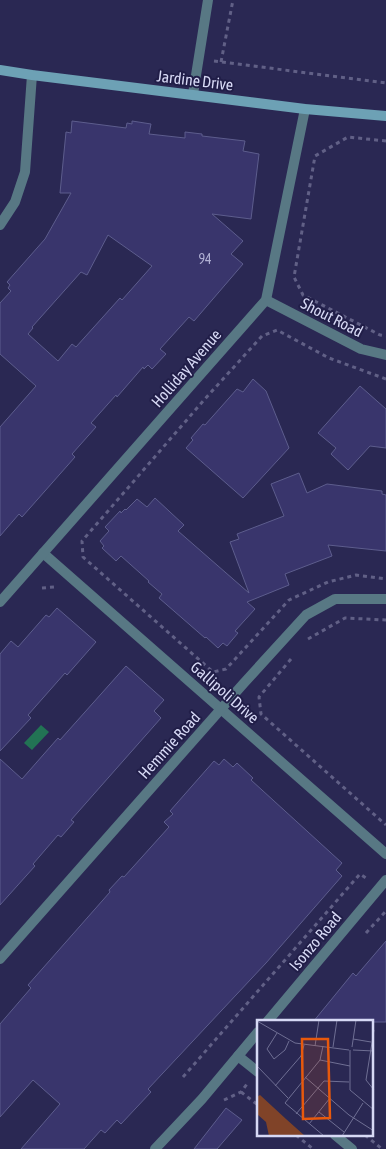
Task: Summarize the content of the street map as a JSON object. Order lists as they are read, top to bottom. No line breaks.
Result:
{"streets":{"street":["Jardine Drive","Shout Road","Holliday Avenue","Gallipoli Drive","Hemmie Road","Isonzo Road"]},"crossings":[["Jardine Drive","Holliday Avenue"],["Shout Road","Holliday Avenue"],["Holliday Avenue","Gallipoli Drive"],["Gallipoli Drive","Hemmie Road"]],"house_numbers":["94"]}
